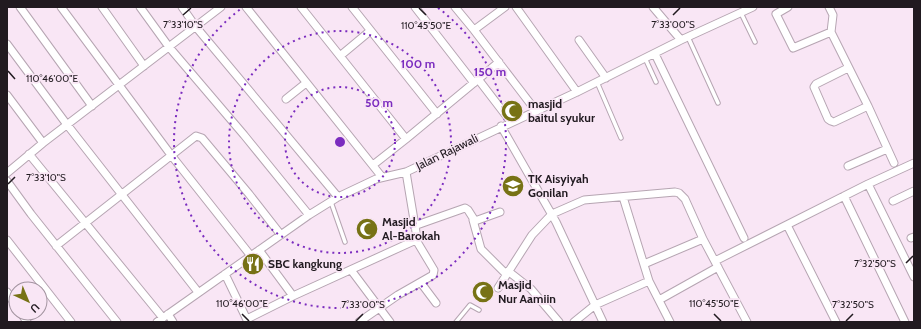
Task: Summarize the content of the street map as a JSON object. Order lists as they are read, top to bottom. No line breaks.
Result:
{"streets":{"street":["Jalan Rajawali"]},"places":{"mosque":["masjid baitul syukur","Masjid Al-Barokah","Masjid Nur Aamiin"],"school or university":["TK Aisyiyah Gonilan"],"restaurant":["SBC kangkung"]},"north":"bottom right","coordinates":["7°33'10\"S","7°33'00\"S","110°45'50\"E","110°46'00\"E","7°32'50\"S"],"rings":["100 m","150 m","50 m"]}
